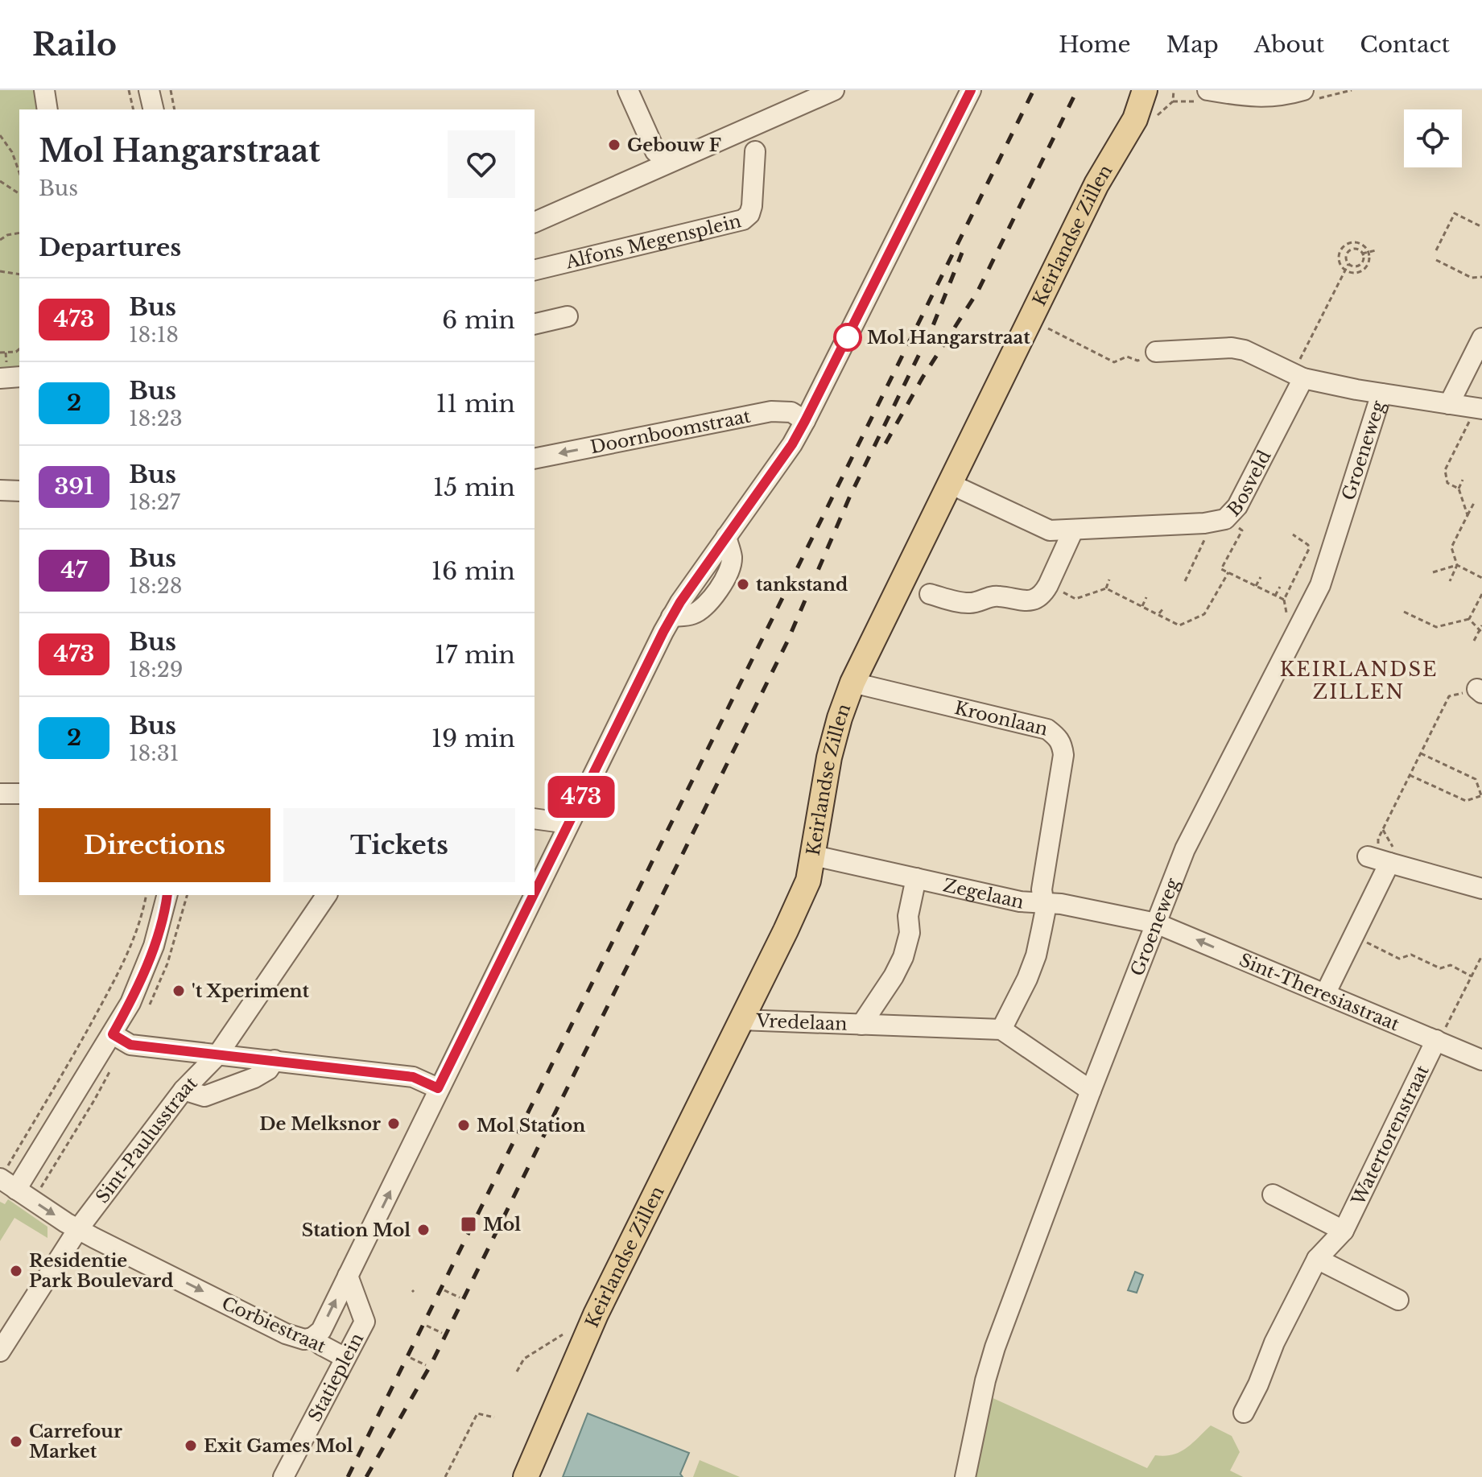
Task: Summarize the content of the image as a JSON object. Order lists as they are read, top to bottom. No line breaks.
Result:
{"streets":{"main road":["Keirlandse Zillen"],"street":["Alfons Megensplein","Doornboomstraat","Groeneweg","Bosveld","Kroonlaan","Zegelaan","Sint-Theresiastraat","Vredelaan","Watertorenstraat","Sint-Paulusstraat","Corbiestraat","Statieplein"]},"crossings":[["Keirlandse Zillen","Bosveld"],["Keirlandse Zillen","Kroonlaan"],["Keirlandse Zillen","Zegelaan"],["Keirlandse Zillen","Vredelaan"],["Groeneweg","Zegelaan"],["Groeneweg","Sint-Theresiastraat"],["Kroonlaan","Zegelaan"],["Zegelaan","Sint-Theresiastraat"],["Zegelaan","Vredelaan"],["Sint-Theresiastraat","Watertorenstraat"],["Sint-Paulusstraat","Corbiestraat"],["Corbiestraat","Statieplein"]],"one_way":["Doornboomstraat","Sint-Theresiastraat","Corbiestraat"],"districts":["KEIRLANDSE ZILLEN"],"places":{"other":["Gebouw F","Mol Hangarstraat","tankstand","'t Xperiment","De Melksnor","Mol Station","Station Mol","Residentie Park Boulevard","Carrefour Market","Exit Games Mol"],"transit":["Mol"]},"lines":["bus line 473"],"page":{"header":"Railo","nav":["Home","Map","About","Contact"],"on_map":"473","heading":[["Mol Hangarstraat","Bus"],"Departures"],"list":[{"mark":"473","name":"Bus","note":"18:18","value":"6 min"},{"mark":"2","name":"Bus","note":"18:23","value":"11 min"},{"mark":"391","name":"Bus","note":"18:27","value":"15 min"},{"mark":"47","name":"Bus","note":"18:28","value":"16 min"},{"mark":"473","name":"Bus","note":"18:29","value":"17 min"},{"mark":"2","name":"Bus","note":"18:31","value":"19 min"}],"buttons":["Directions","Tickets"]}}
